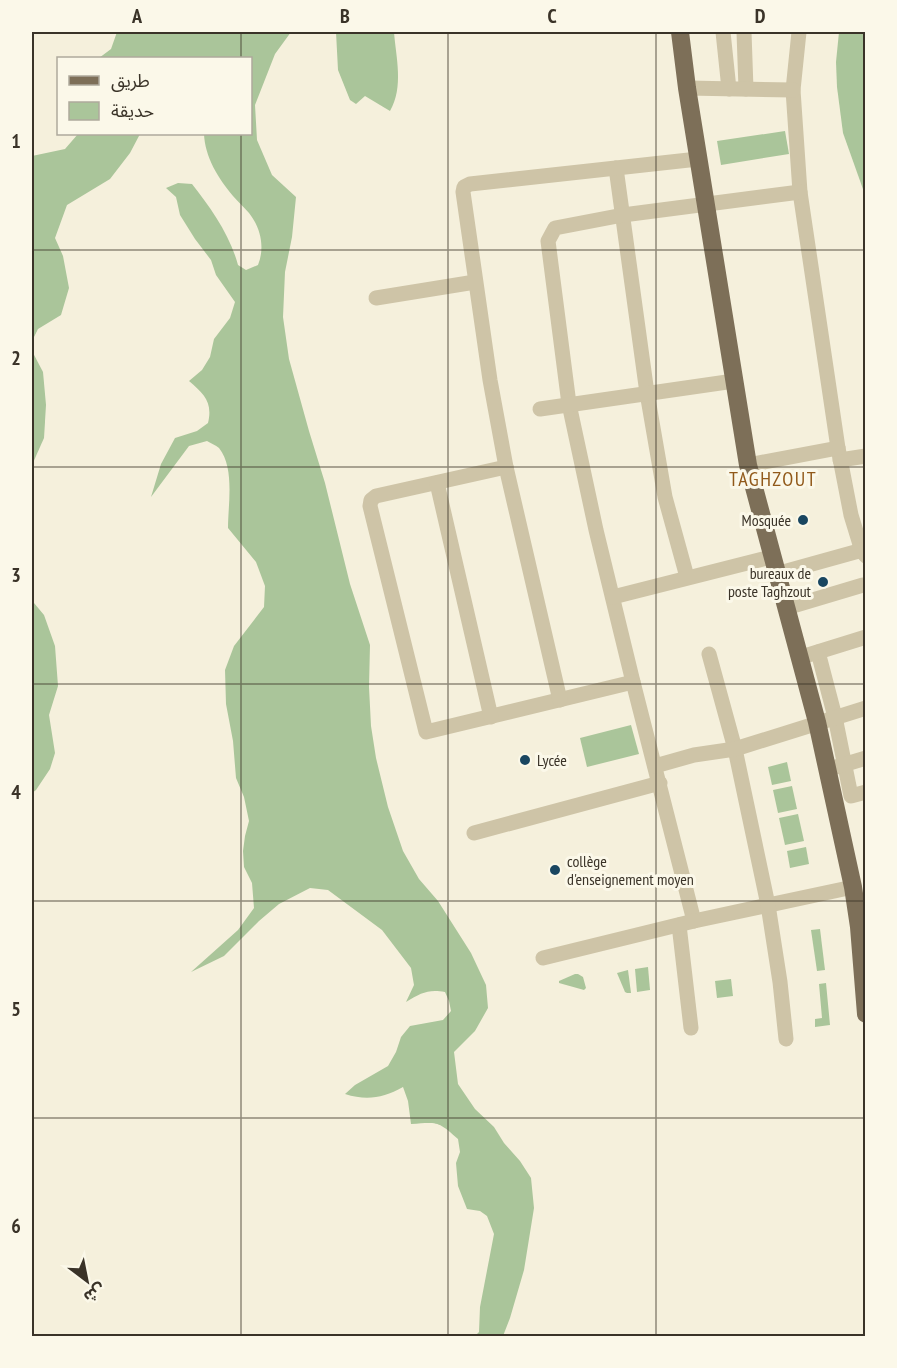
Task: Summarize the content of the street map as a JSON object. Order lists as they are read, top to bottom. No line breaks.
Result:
{"districts":["TAGHZOUT"],"places":["Mosquée","bureaux de poste Taghzout","Lycée","collège d'enseignement moyen"],"legend":["طريق","حديقة"],"north":"bottom right","grid":{"columns":["A","B","C","D"],"rows":["1","2","3","4","5","6"]}}
